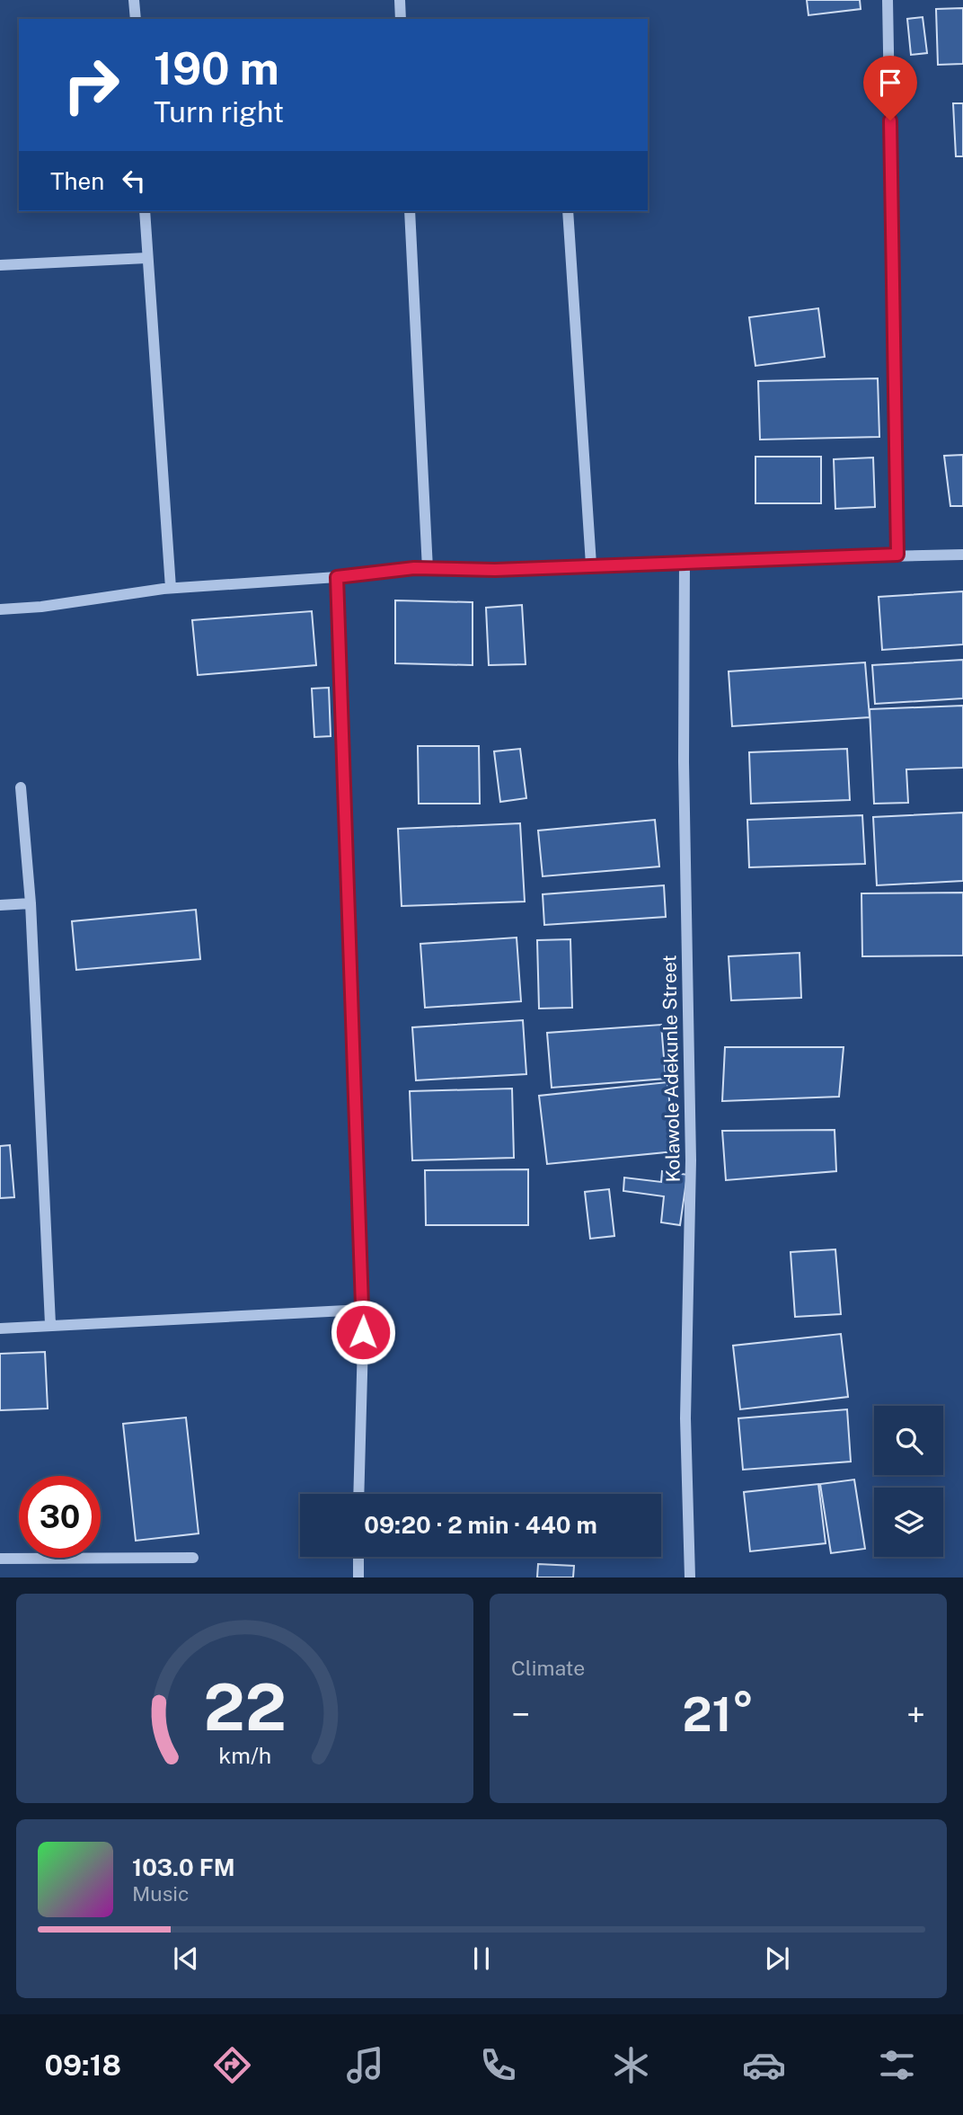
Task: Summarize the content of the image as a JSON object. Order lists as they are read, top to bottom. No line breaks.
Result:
{"streets":{"street":["Kolawole Adekunle Street"]},"page":{"turn":["190 m","Turn right"],"then":"Then","limit":"30","trip":"09:20 · 2 min · 440 m","tile":"Climate","heat":["−","21°","+"],"song":["103.0 FM","Music"],"tabs":"09:18","gauge":["22","km/h"]}}
